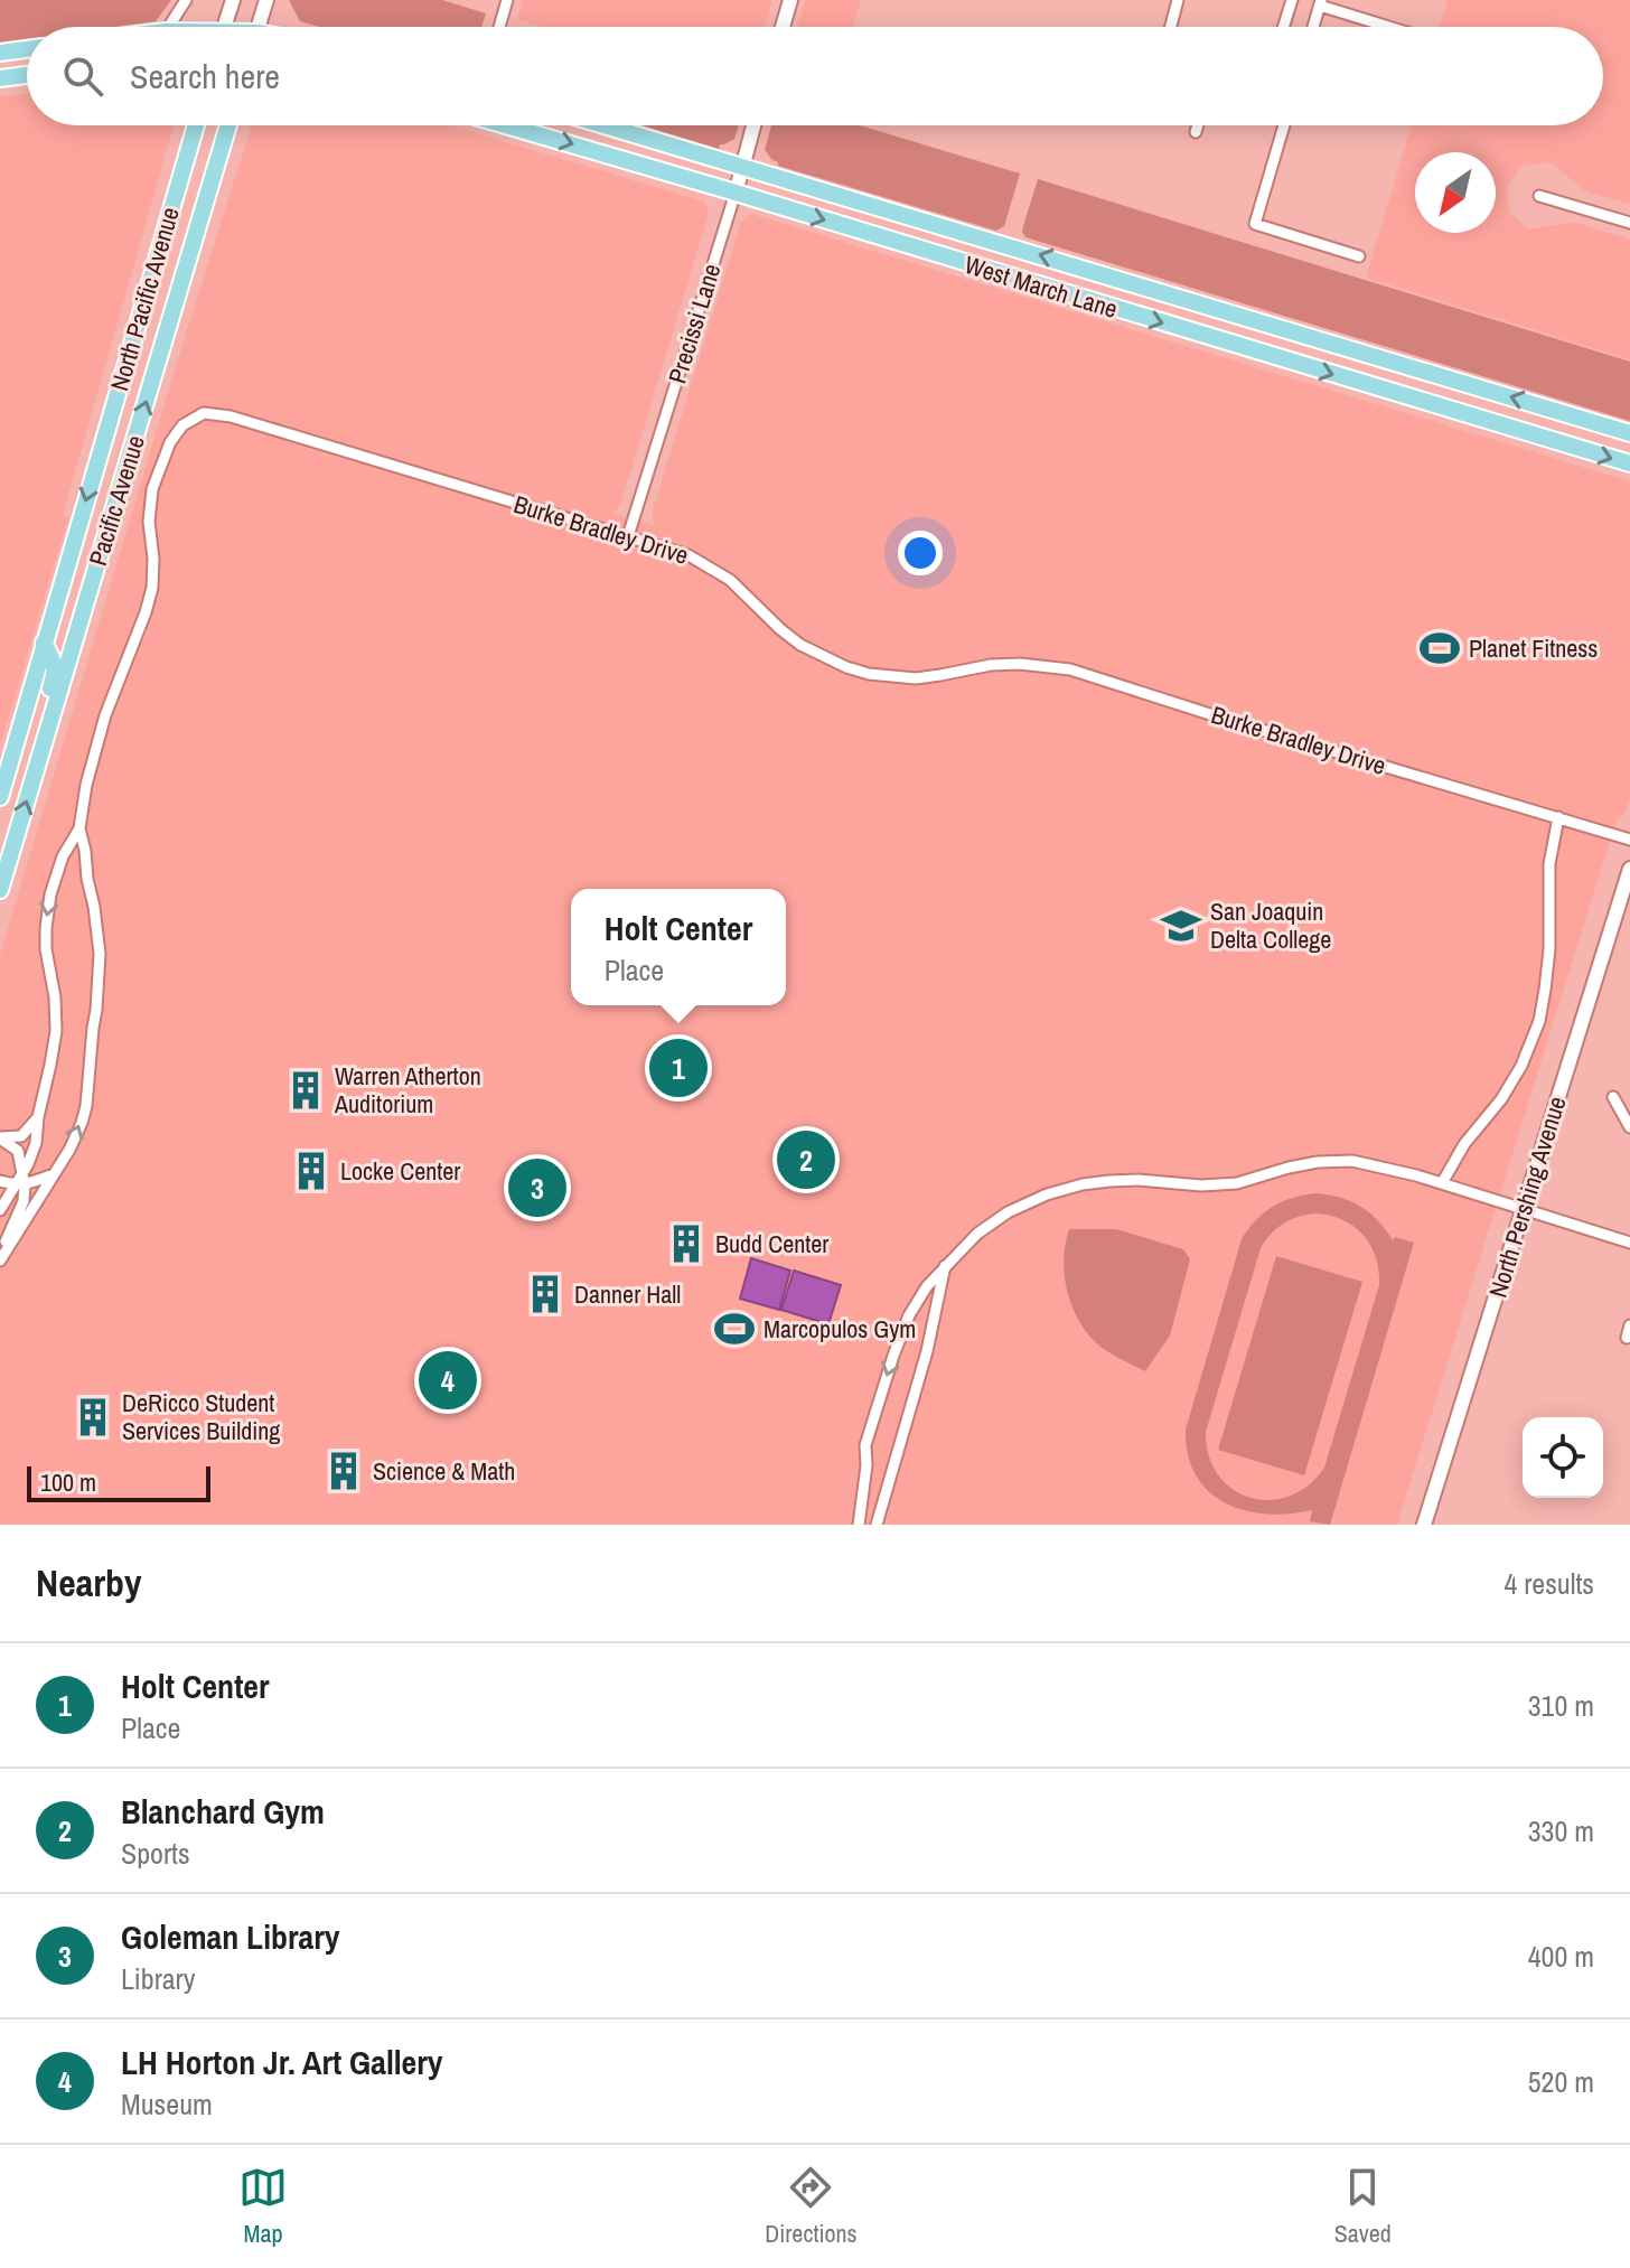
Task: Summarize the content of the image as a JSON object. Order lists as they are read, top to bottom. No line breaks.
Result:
{"streets":{"main road":["West March Lane","North Pacific Avenue","Precissi Lane","Pacific Avenue","North Pershing Avenue"],"street":["Burke Bradley Drive"]},"crossings":[["West March Lane","Precissi Lane"],["Precissi Lane","Burke Bradley Drive"]],"one_way":["North Pacific Avenue","Pacific Avenue"],"places":{"sports":["Planet Fitness","Marcopulos Gym"],"school or university":["San Joaquin Delta College"],"building":["Warren Atherton Auditorium","Locke Center","Budd Center","Danner Hall","DeRicco Student Services Building","Science & Math"]},"scale_bar":"100 m","north":"bottom left","page":{"search":"Search here","popup":["Holt Center","Place"],"pins":["1","2","3","4"],"scale":"100 m","heading":["Nearby","4 results"],"list":[{"mark":"1","name":"Holt Center","note":"Place","value":"310 m"},{"mark":"2","name":"Blanchard Gym","note":"Sports","value":"330 m"},{"mark":"3","name":"Goleman Library","note":"Library","value":"400 m"},{"mark":"4","name":"LH Horton Jr. Art Gallery","note":"Museum","value":"520 m"}],"nav":["Map","Directions","Saved"]}}
